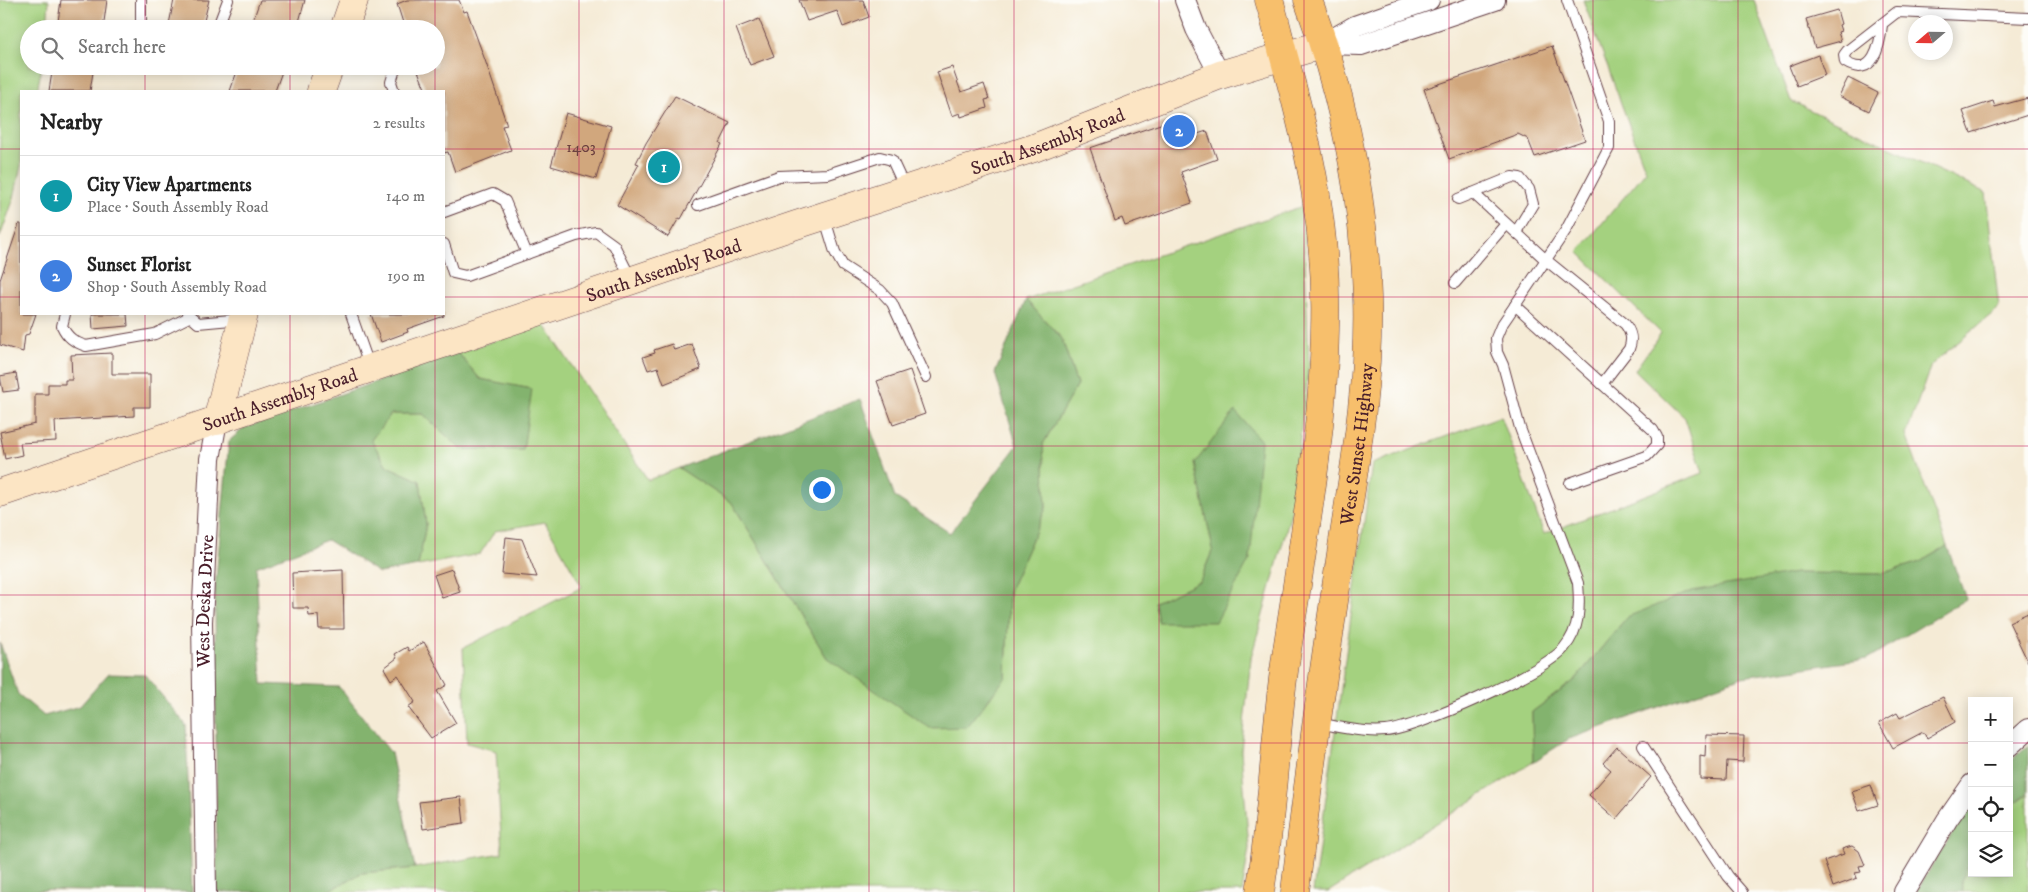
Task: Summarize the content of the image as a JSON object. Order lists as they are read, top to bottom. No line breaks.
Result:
{"streets":{"main road":["West Sunset Highway"],"street":["South Assembly Road","West Deska Drive"]},"crossings":[["South Assembly Road","West Sunset Highway"],["South Assembly Road","West Deska Drive"]],"house_numbers":["1403"],"north":"left","page":{"search":"Search here","heading":["Nearby","2 results"],"pins":["2","1"],"list":[{"mark":"1","name":"City View Apartments","note":"Place · South Assembly Road","value":"140 m"},{"mark":"2","name":"Sunset Florist","note":"Shop · South Assembly Road","value":"190 m"}],"map_buttons":["+","−"]}}
